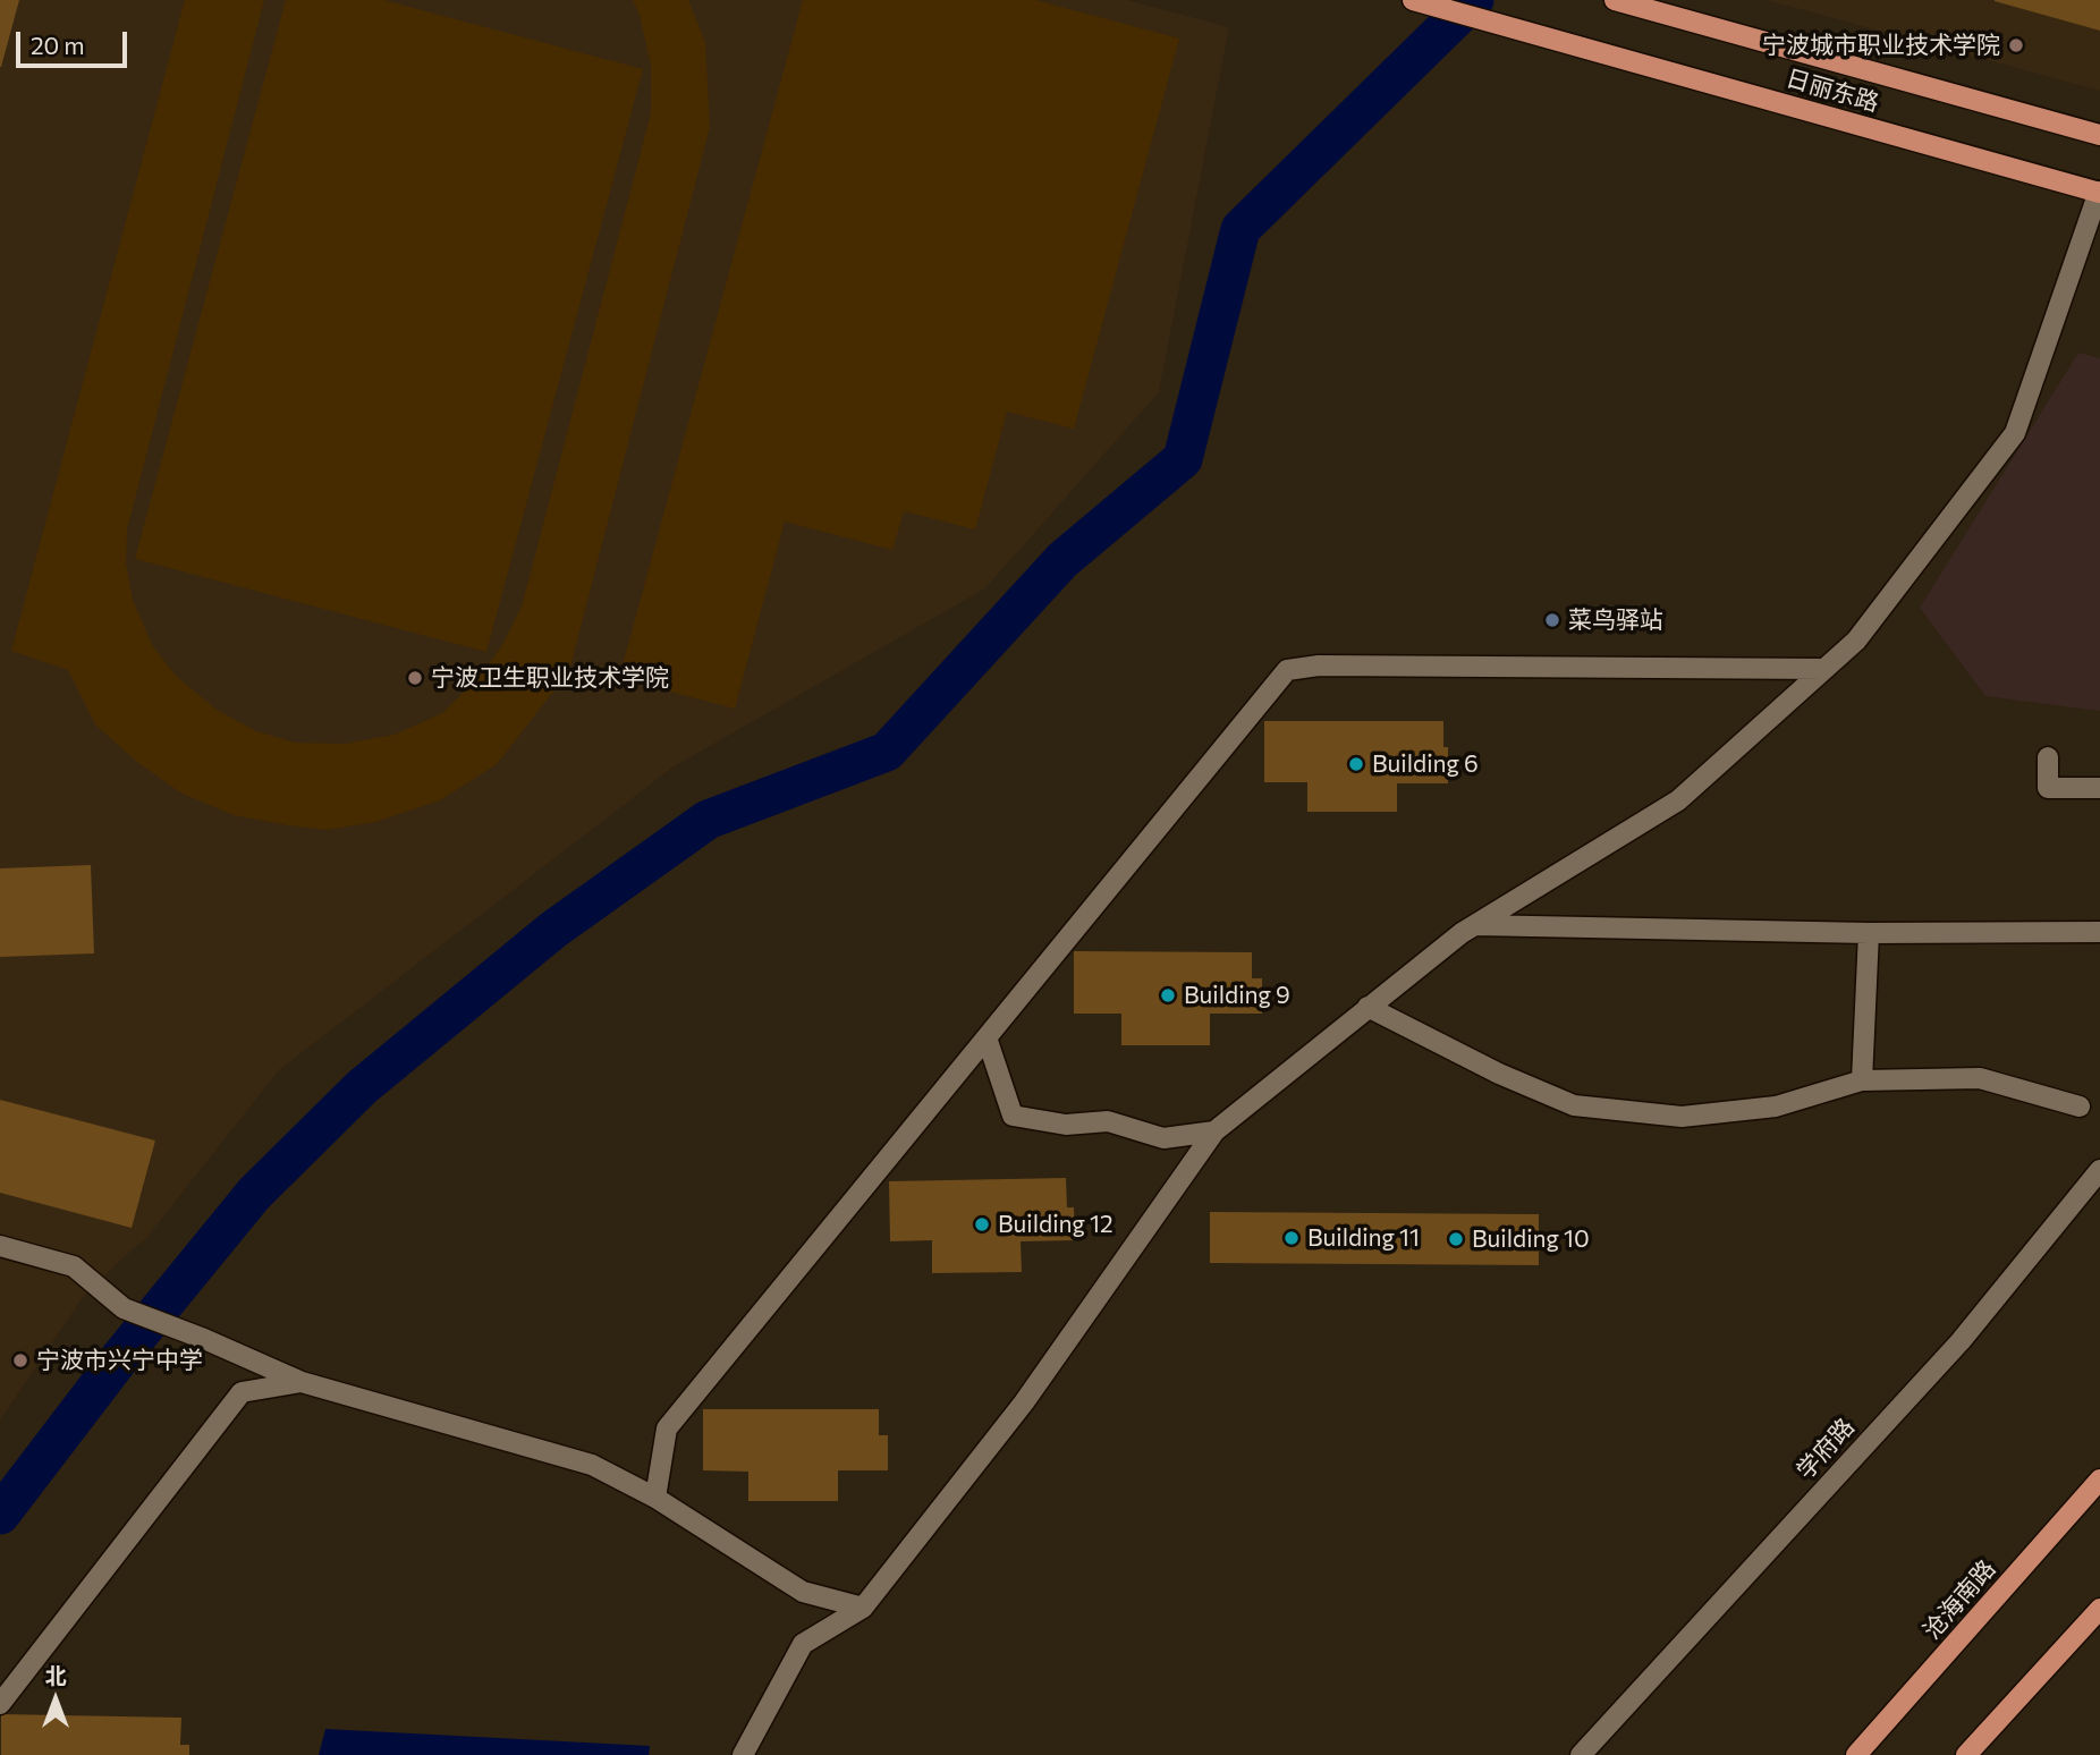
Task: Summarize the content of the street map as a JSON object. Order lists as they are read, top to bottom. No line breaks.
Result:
{"streets":{"main road":["日丽东路","沧海南路"],"street":["学府路"]},"places":["宁波城市职业技术学院","菜鸟驿站","宁波卫生职业技术学院","Building 6","Building 9","Building 12","Building 11","Building 10","宁波市兴宁中学"],"scale_bar":"20 m","north":"top"}
